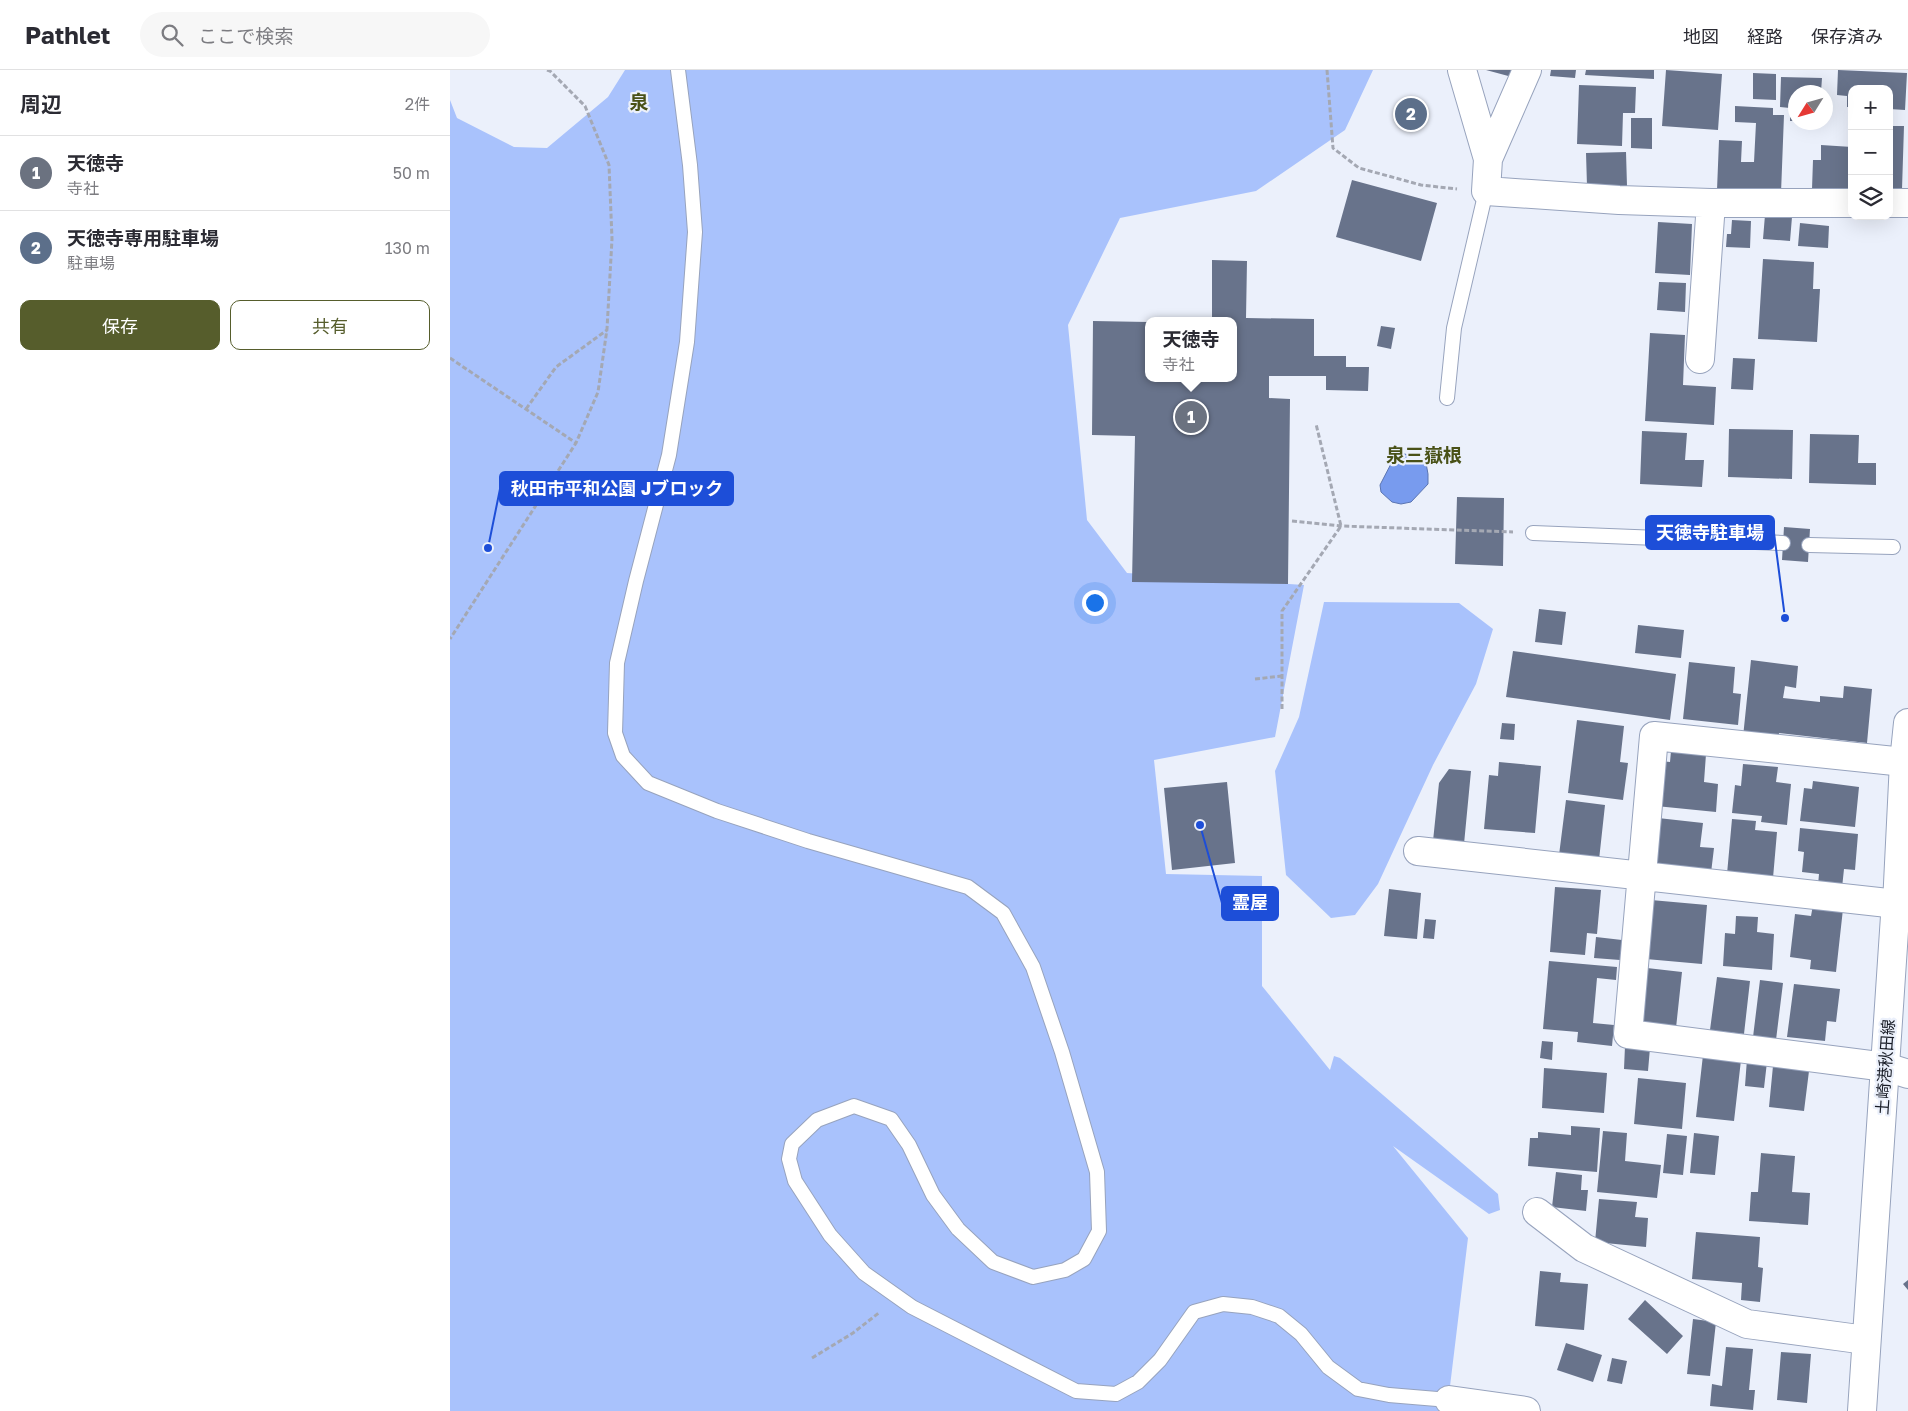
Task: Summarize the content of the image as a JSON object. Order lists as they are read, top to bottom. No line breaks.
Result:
{"streets":{"street":["土崎港秋田線"]},"districts":["泉","泉三嶽根"],"places":["秋田市平和公園 Jブロック","天徳寺駐車場","霊屋"],"north":"bottom left","page":{"header":"Pathlet","search":"ここで検索","nav":["地図","経路","保存済み"],"heading":["周辺","2件"],"map_buttons":["+","−"],"pins":["2","1"],"list":[{"mark":"1","name":"天徳寺","note":"寺社","value":"50 m"},{"mark":"2","name":"天徳寺専用駐車場","note":"駐車場","value":"130 m"}],"buttons":["保存","共有"],"popup":["天徳寺","寺社"]}}
